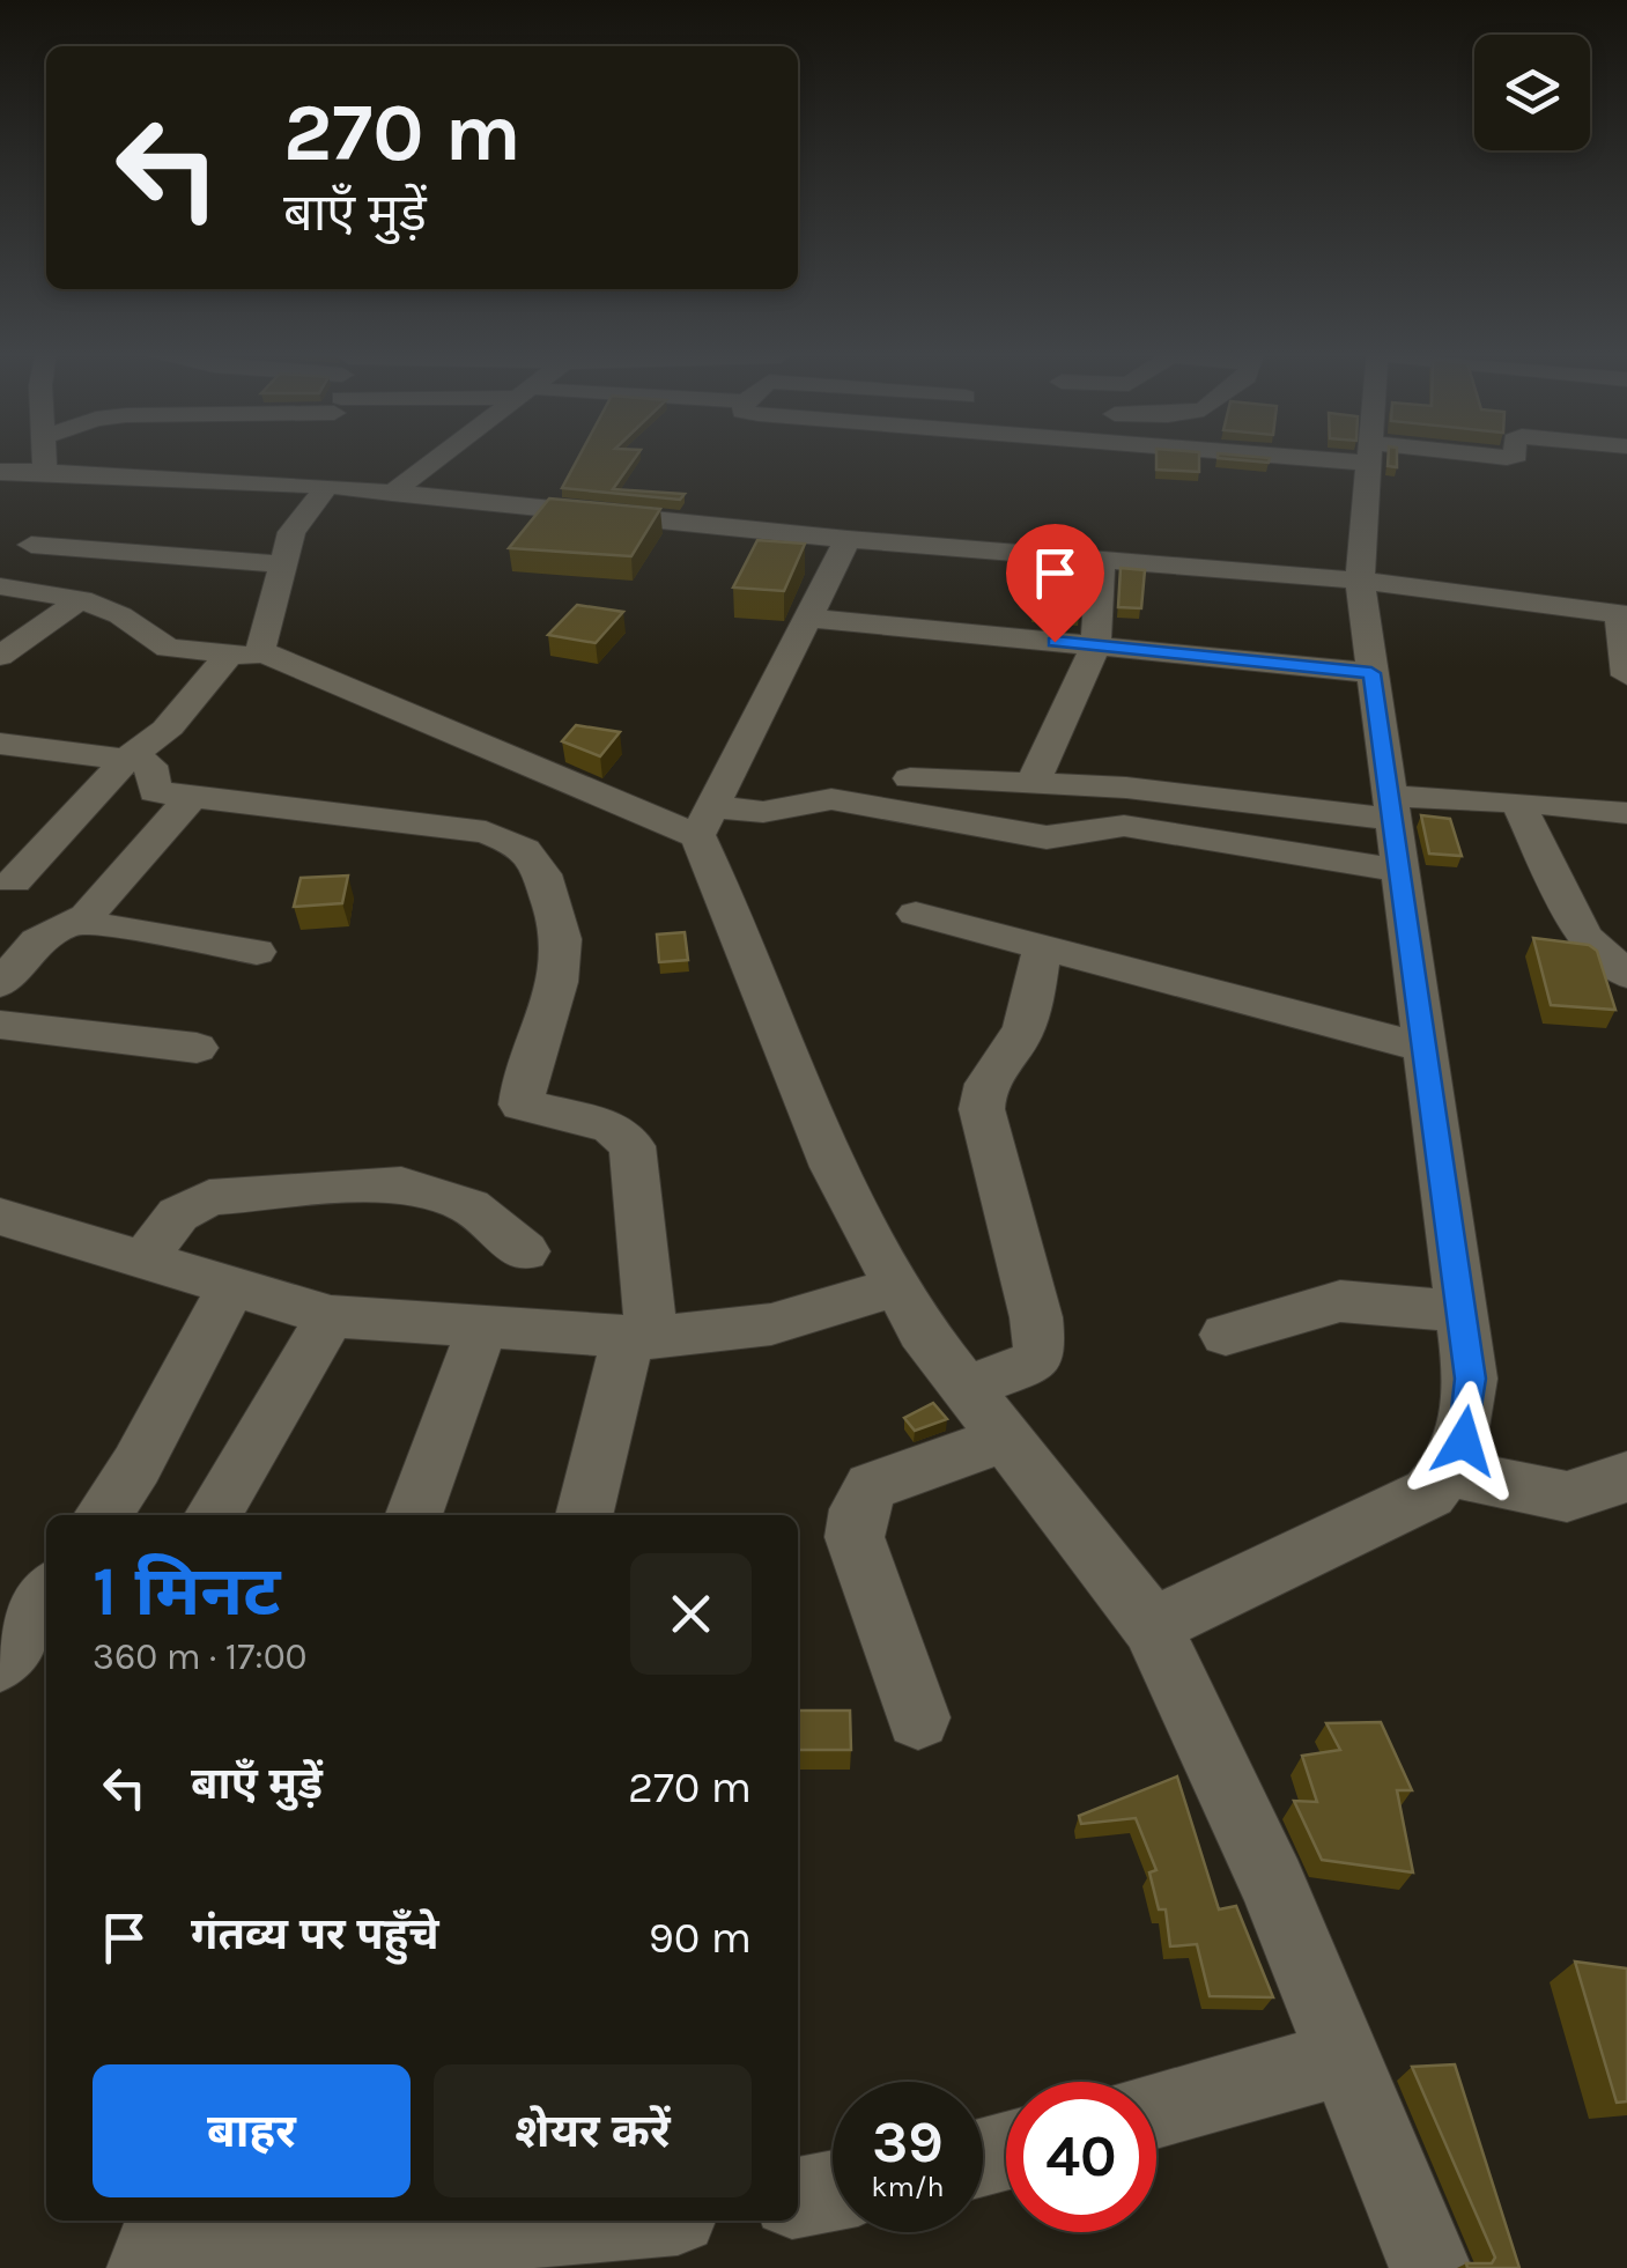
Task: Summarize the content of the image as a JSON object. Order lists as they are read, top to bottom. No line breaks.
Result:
{"page":{"turn":["270 m","बाएँ मुड़ें"],"heading":["1 मिनट","360 m · 17:00"],"list":[{"name":"बाएँ मुड़ें","value":"270 m"},{"name":"गंतव्य पर पहुँचे","value":"90 m"}],"buttons":["बाहर","शेयर करें"],"speed":"39 km/h","limit":"40"}}
